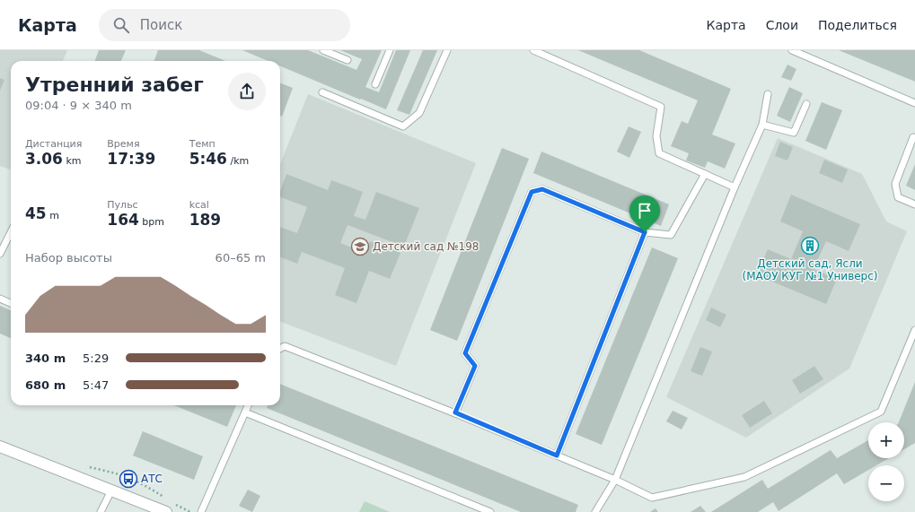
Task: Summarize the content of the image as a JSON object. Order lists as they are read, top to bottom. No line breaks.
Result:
{"places":{"building":["Детский сад, Ясли (МАОУ КУГ №1 Универс)"],"school or university":["Детский сад №198"],"bus stop":["АТС"]},"page":{"header":"Карта","search":"Поиск","nav":["Карта","Слои","Поделиться"],"heading":["Утренний забег","09:04 · 9 × 340 m"],"stats":[["Дистанция","3.06 km"],["Время","17:39"],["Темп","5:46 /km"],["45 m"],["Пульс","164 bpm"],["kcal","189"]],"chart":["Набор высоты","60–65 m"],"list":[{"name":"340 m","note":"5:29"},{"name":"680 m","note":"5:47"}],"map_buttons":["+","−"]}}
